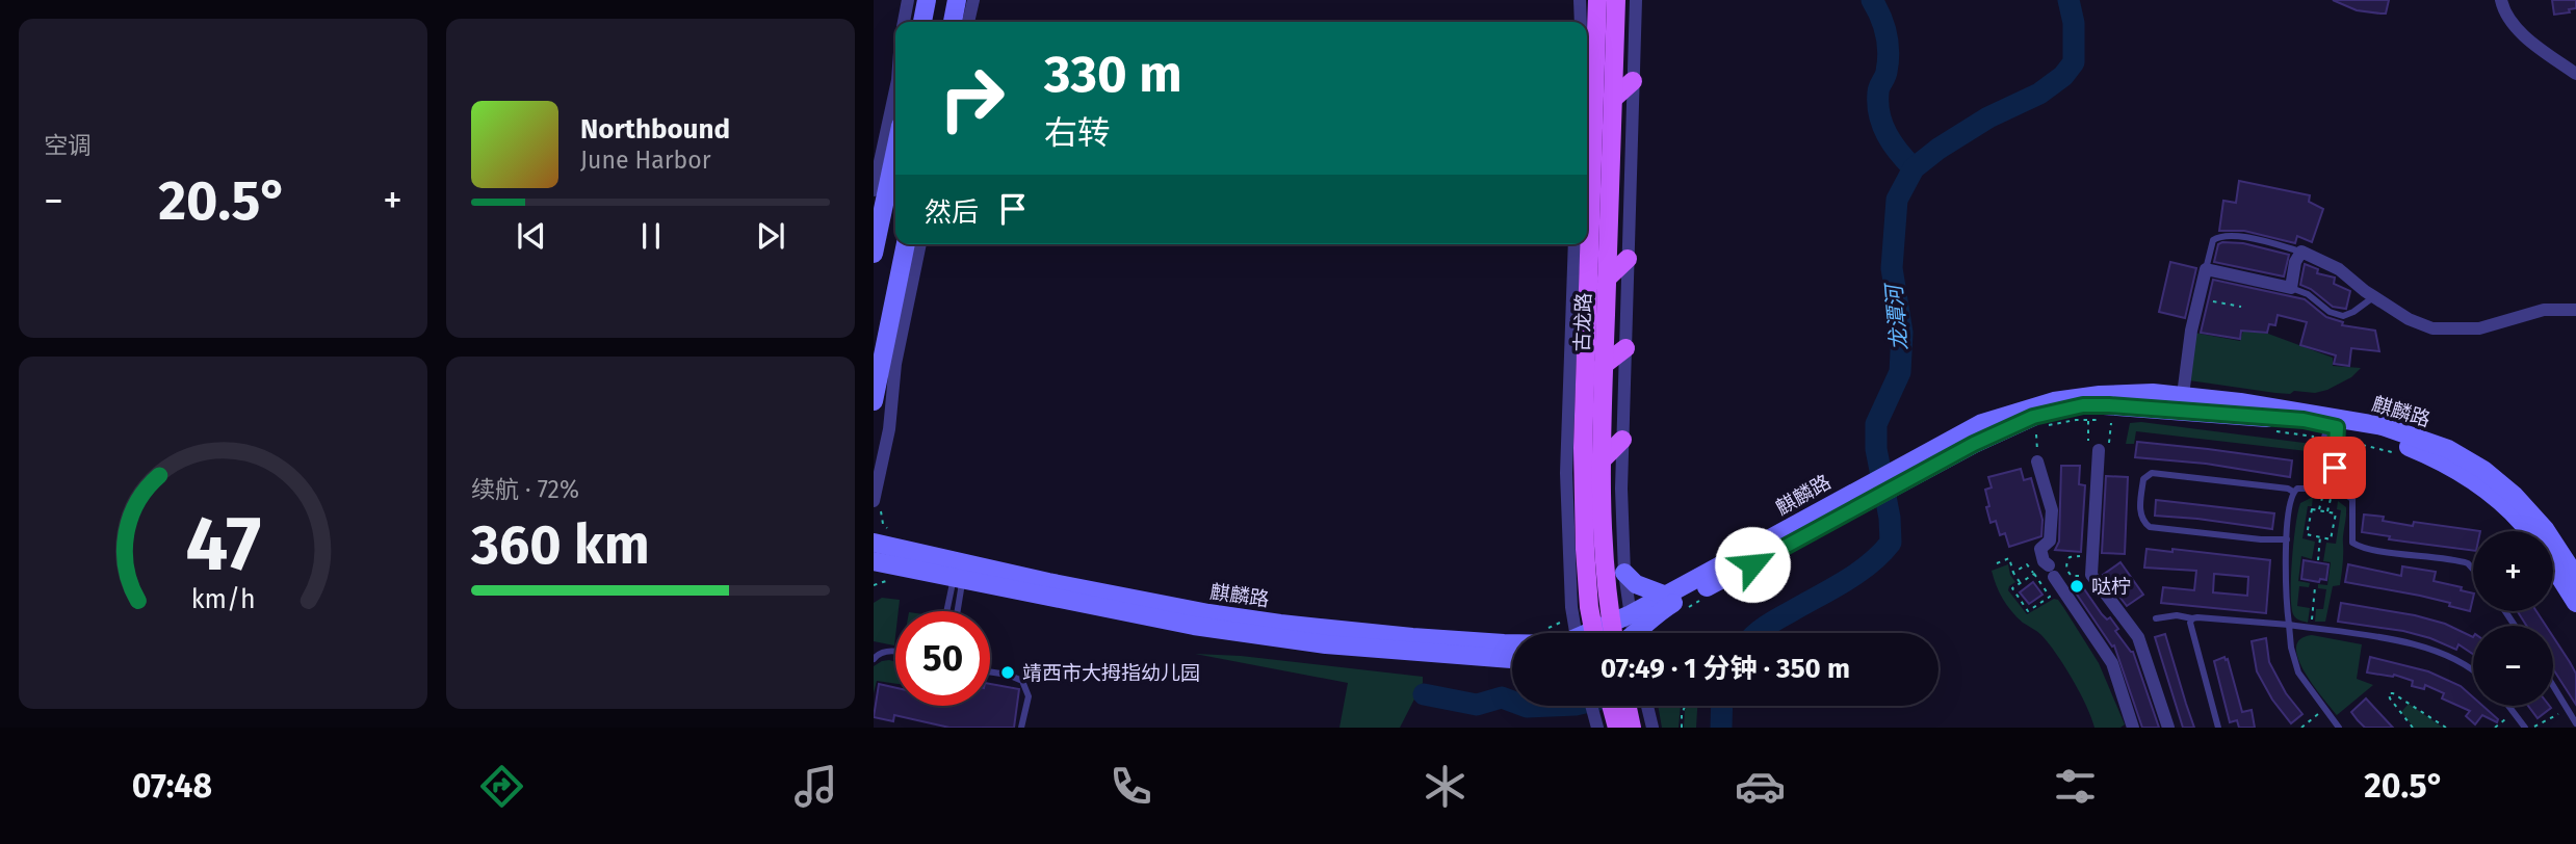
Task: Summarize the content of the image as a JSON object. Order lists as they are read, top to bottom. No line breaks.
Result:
{"streets":{"main road":["古龙路","麒麟路"]},"water":["龙潭河"],"places":["哒柠","靖西市大拇指幼儿园"],"page":{"tile":["空调",["续航 · 72%","360 km"]],"turn":["330 m","右转"],"song":["Northbound","June Harbor"],"heat":["−","20.5°","+"],"then":"然后","map_buttons":["+","−"],"limit":"50","trip":"07:49 · 1 分钟 · 350 m","tabs":["07:48","20.5°"],"gauge":["47","km/h"]}}
